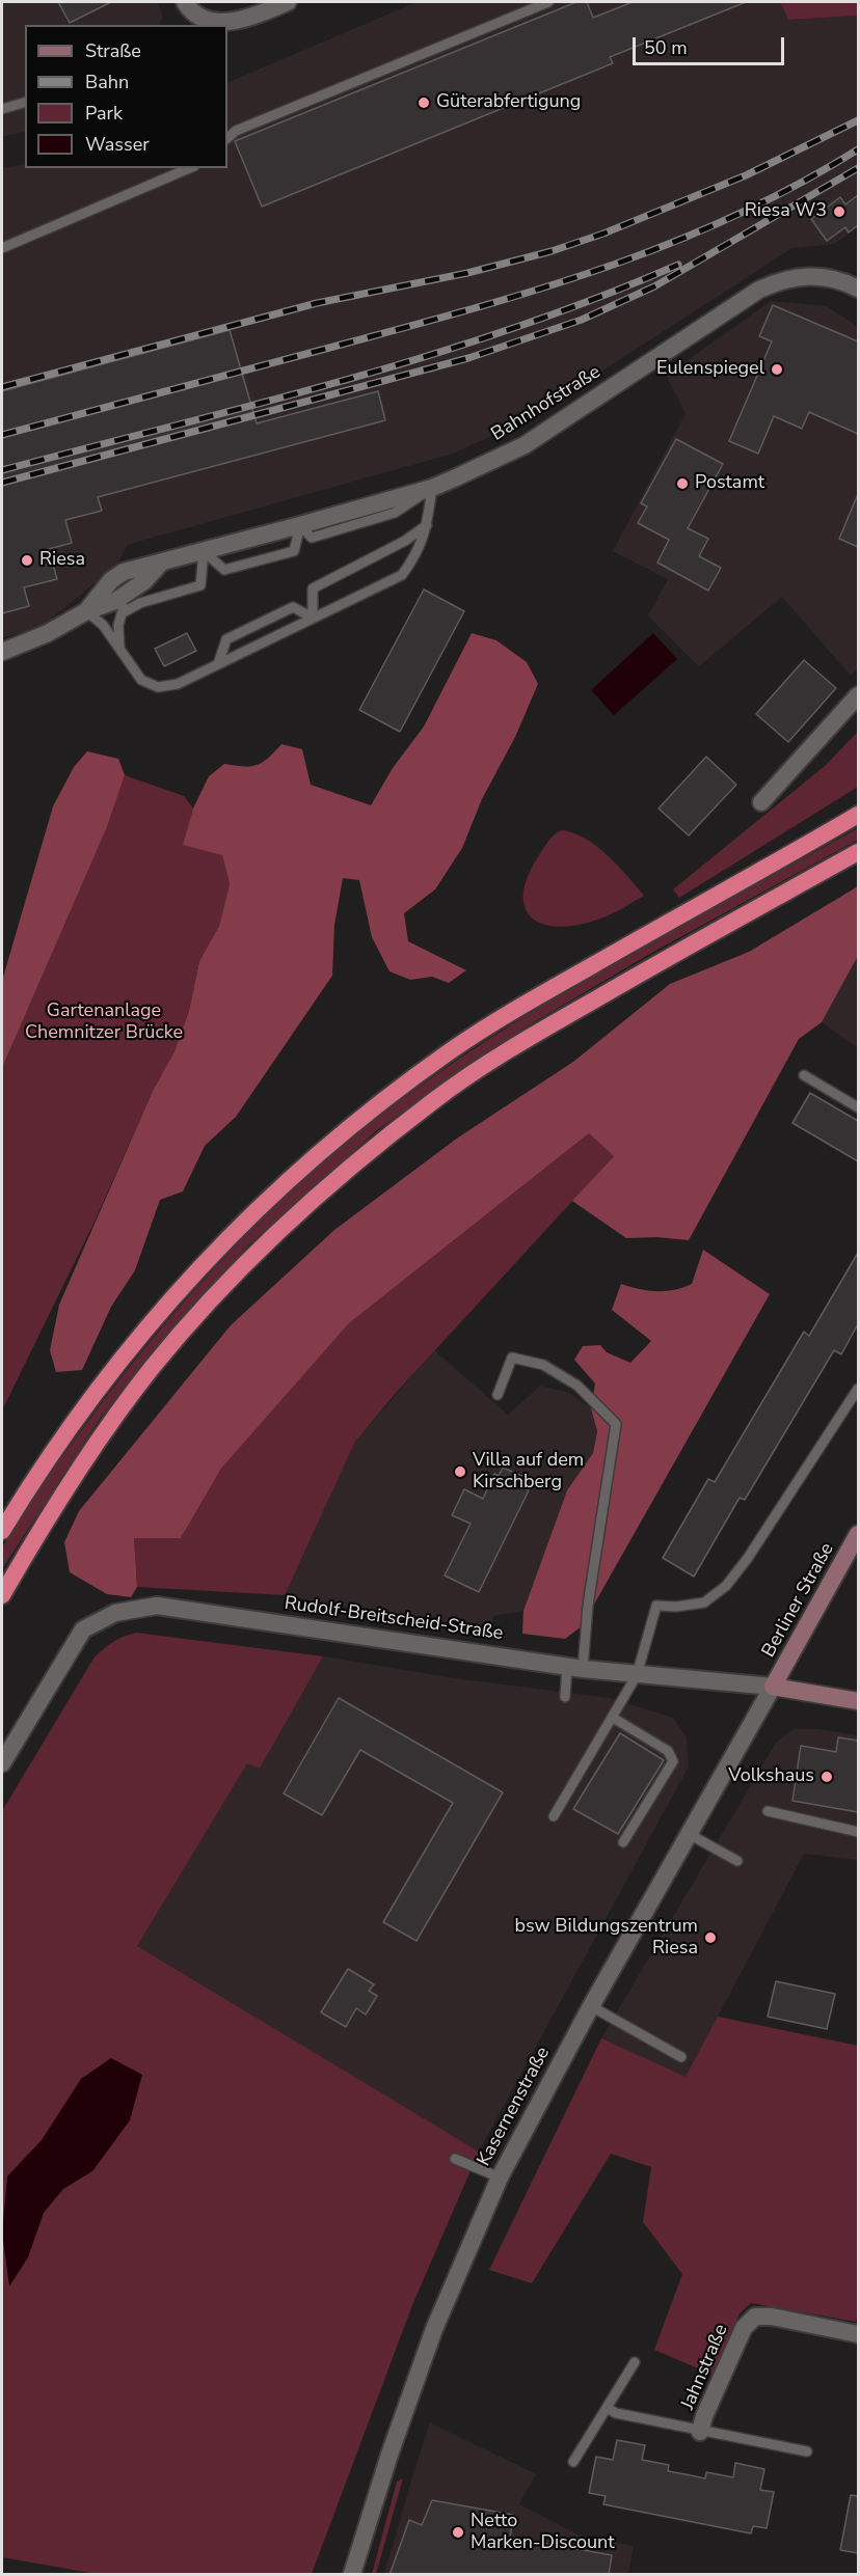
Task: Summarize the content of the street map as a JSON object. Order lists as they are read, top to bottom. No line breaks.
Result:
{"streets":{"main road":["Berliner Straße","Rudolf-Breitscheid-Straße"],"street":["Bahnhofstraße","Kasernenstraße","Jahnstraße"]},"crossings":[["Berliner Straße","Rudolf-Breitscheid-Straße"],["Berliner Straße","Kasernenstraße"],["Rudolf-Breitscheid-Straße","Kasernenstraße"]],"parks":["Gartenanlage Chemnitzer Brücke"],"places":["Güterabfertigung","Riesa W3","Eulenspiegel","Postamt","Riesa","Villa auf dem Kirschberg","Volkshaus","bsw Bildungszentrum Riesa","Netto Marken-Discount"],"legend":["Straße","Bahn","Park","Wasser"],"scale_bar":"50 m"}
